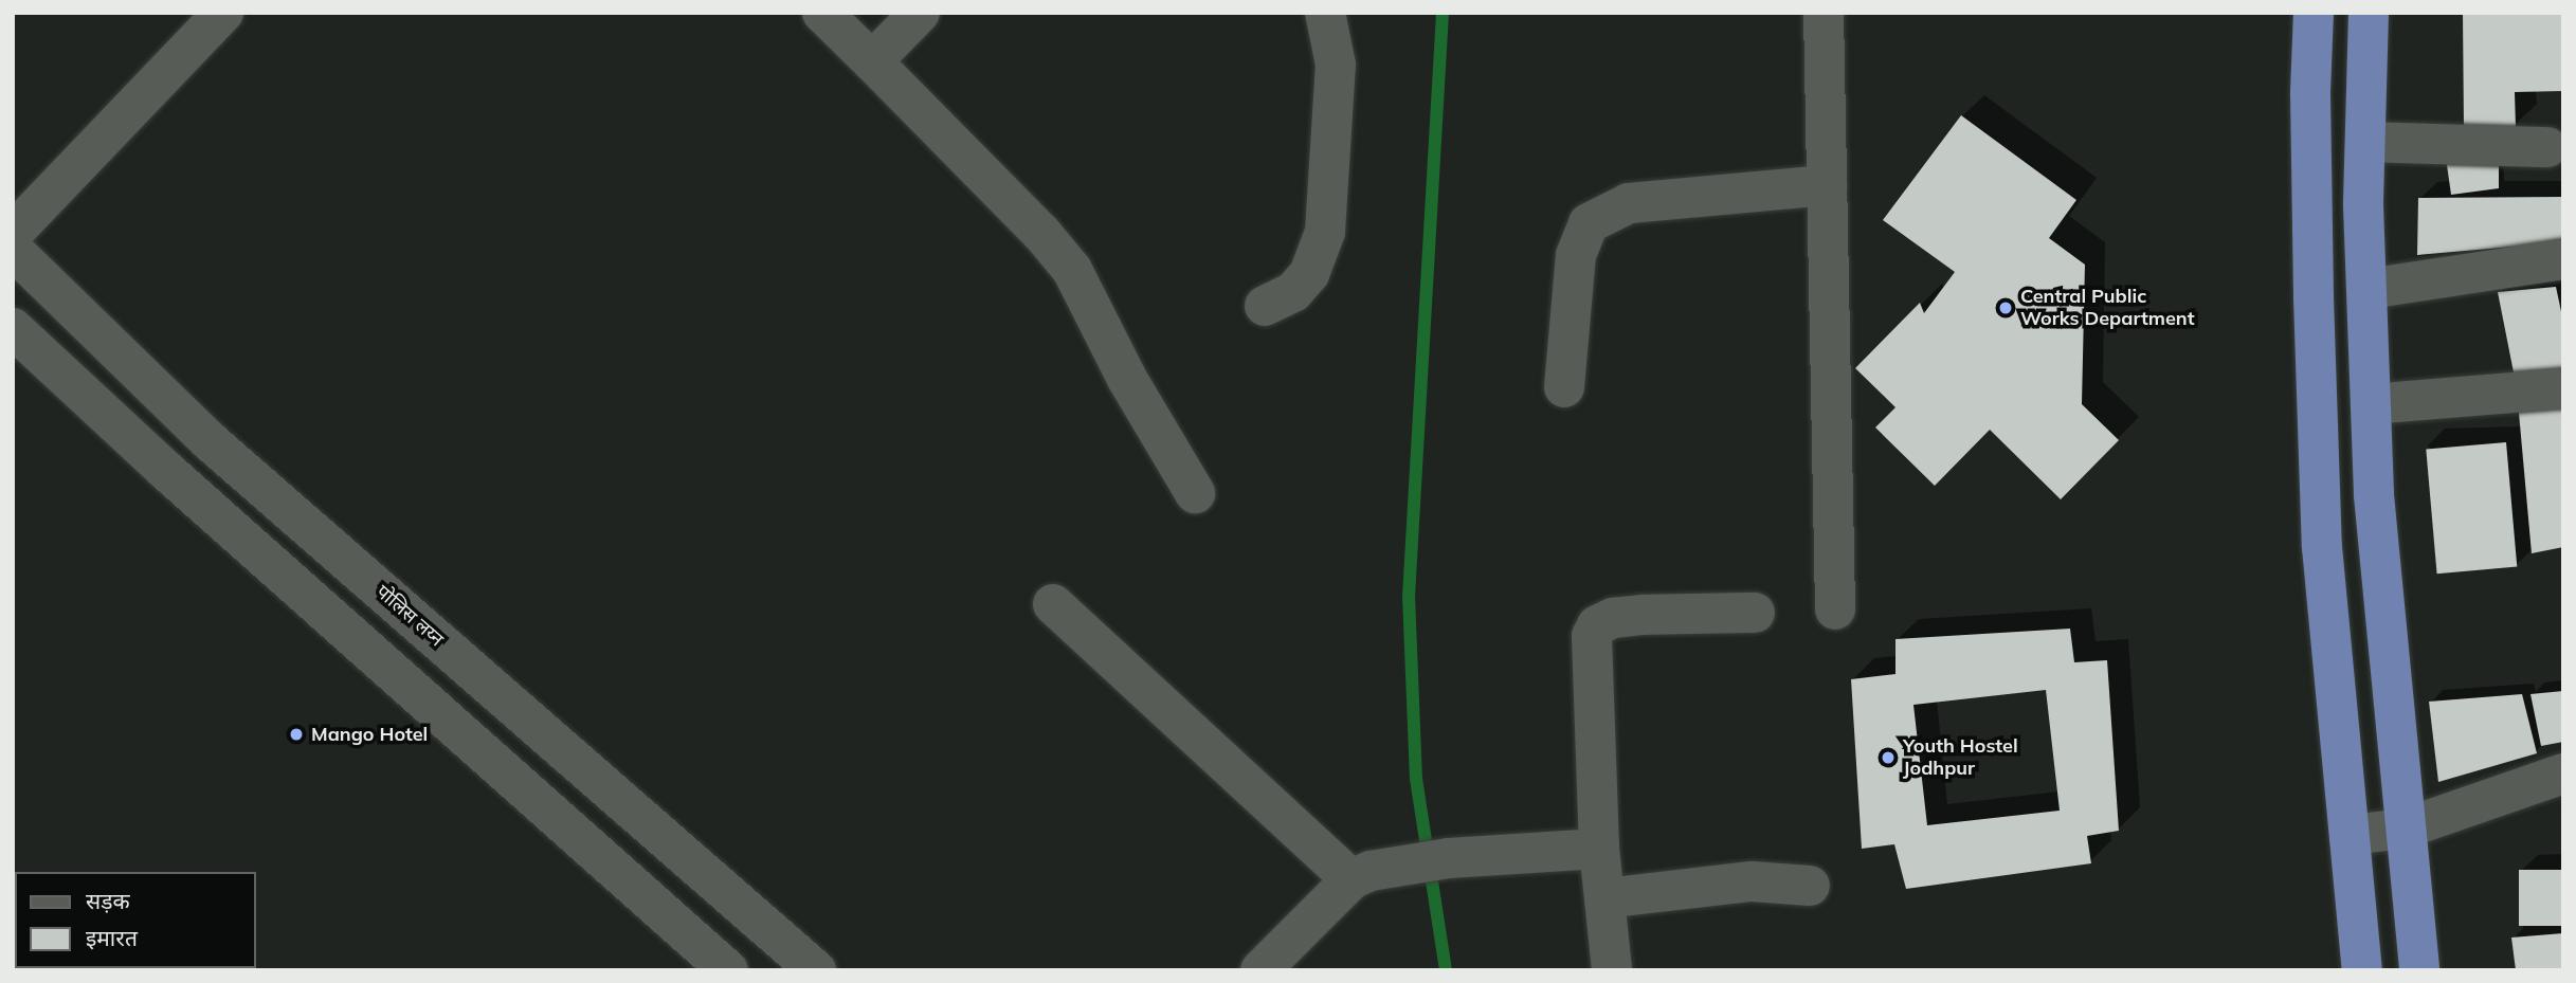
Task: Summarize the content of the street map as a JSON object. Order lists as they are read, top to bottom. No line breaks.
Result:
{"streets":{"street":["पोलिस लय्न"]},"places":["Central Public Works Department","Mango Hotel","Youth Hostel Jodhpur"],"legend":["सड़क","इमारत"]}
